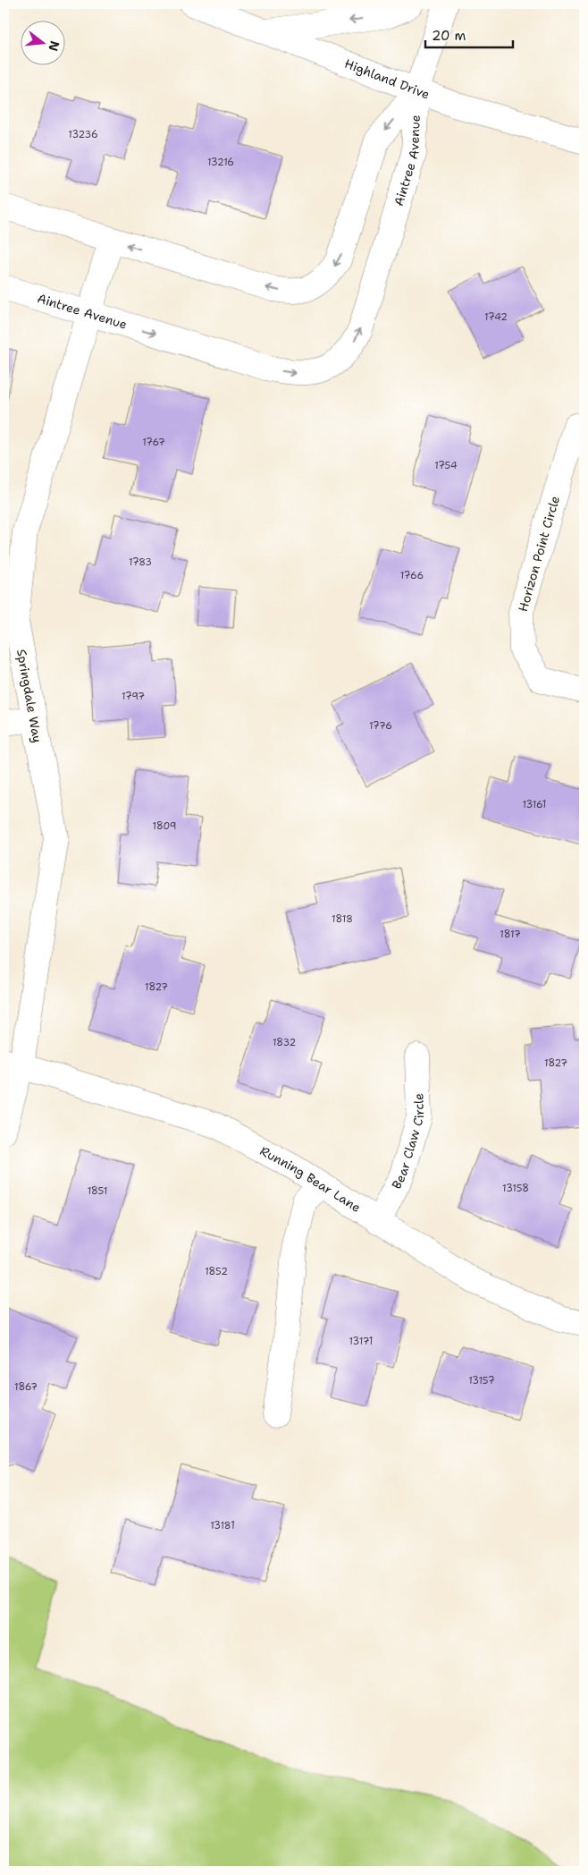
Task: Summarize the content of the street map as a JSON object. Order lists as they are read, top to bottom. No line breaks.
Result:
{"streets":{"street":["Highland Drive","Aintree Avenue","Horizon Point Circle","Springdale Way","Bear Claw Circle","Running Bear Lane"]},"crossings":[["Highland Drive","Aintree Avenue"],["Aintree Avenue","Springdale Way"],["Springdale Way","Running Bear Lane"],["Bear Claw Circle","Running Bear Lane"]],"house_numbers":["13236","13216","1742","1767","1754","1783","1766","1797","1776","13161","1809","1818","1817","1827","1832","1827","13158","1851","1852","13171","13157","1867","13181"],"scale_bar":"20 m","north":"right"}
